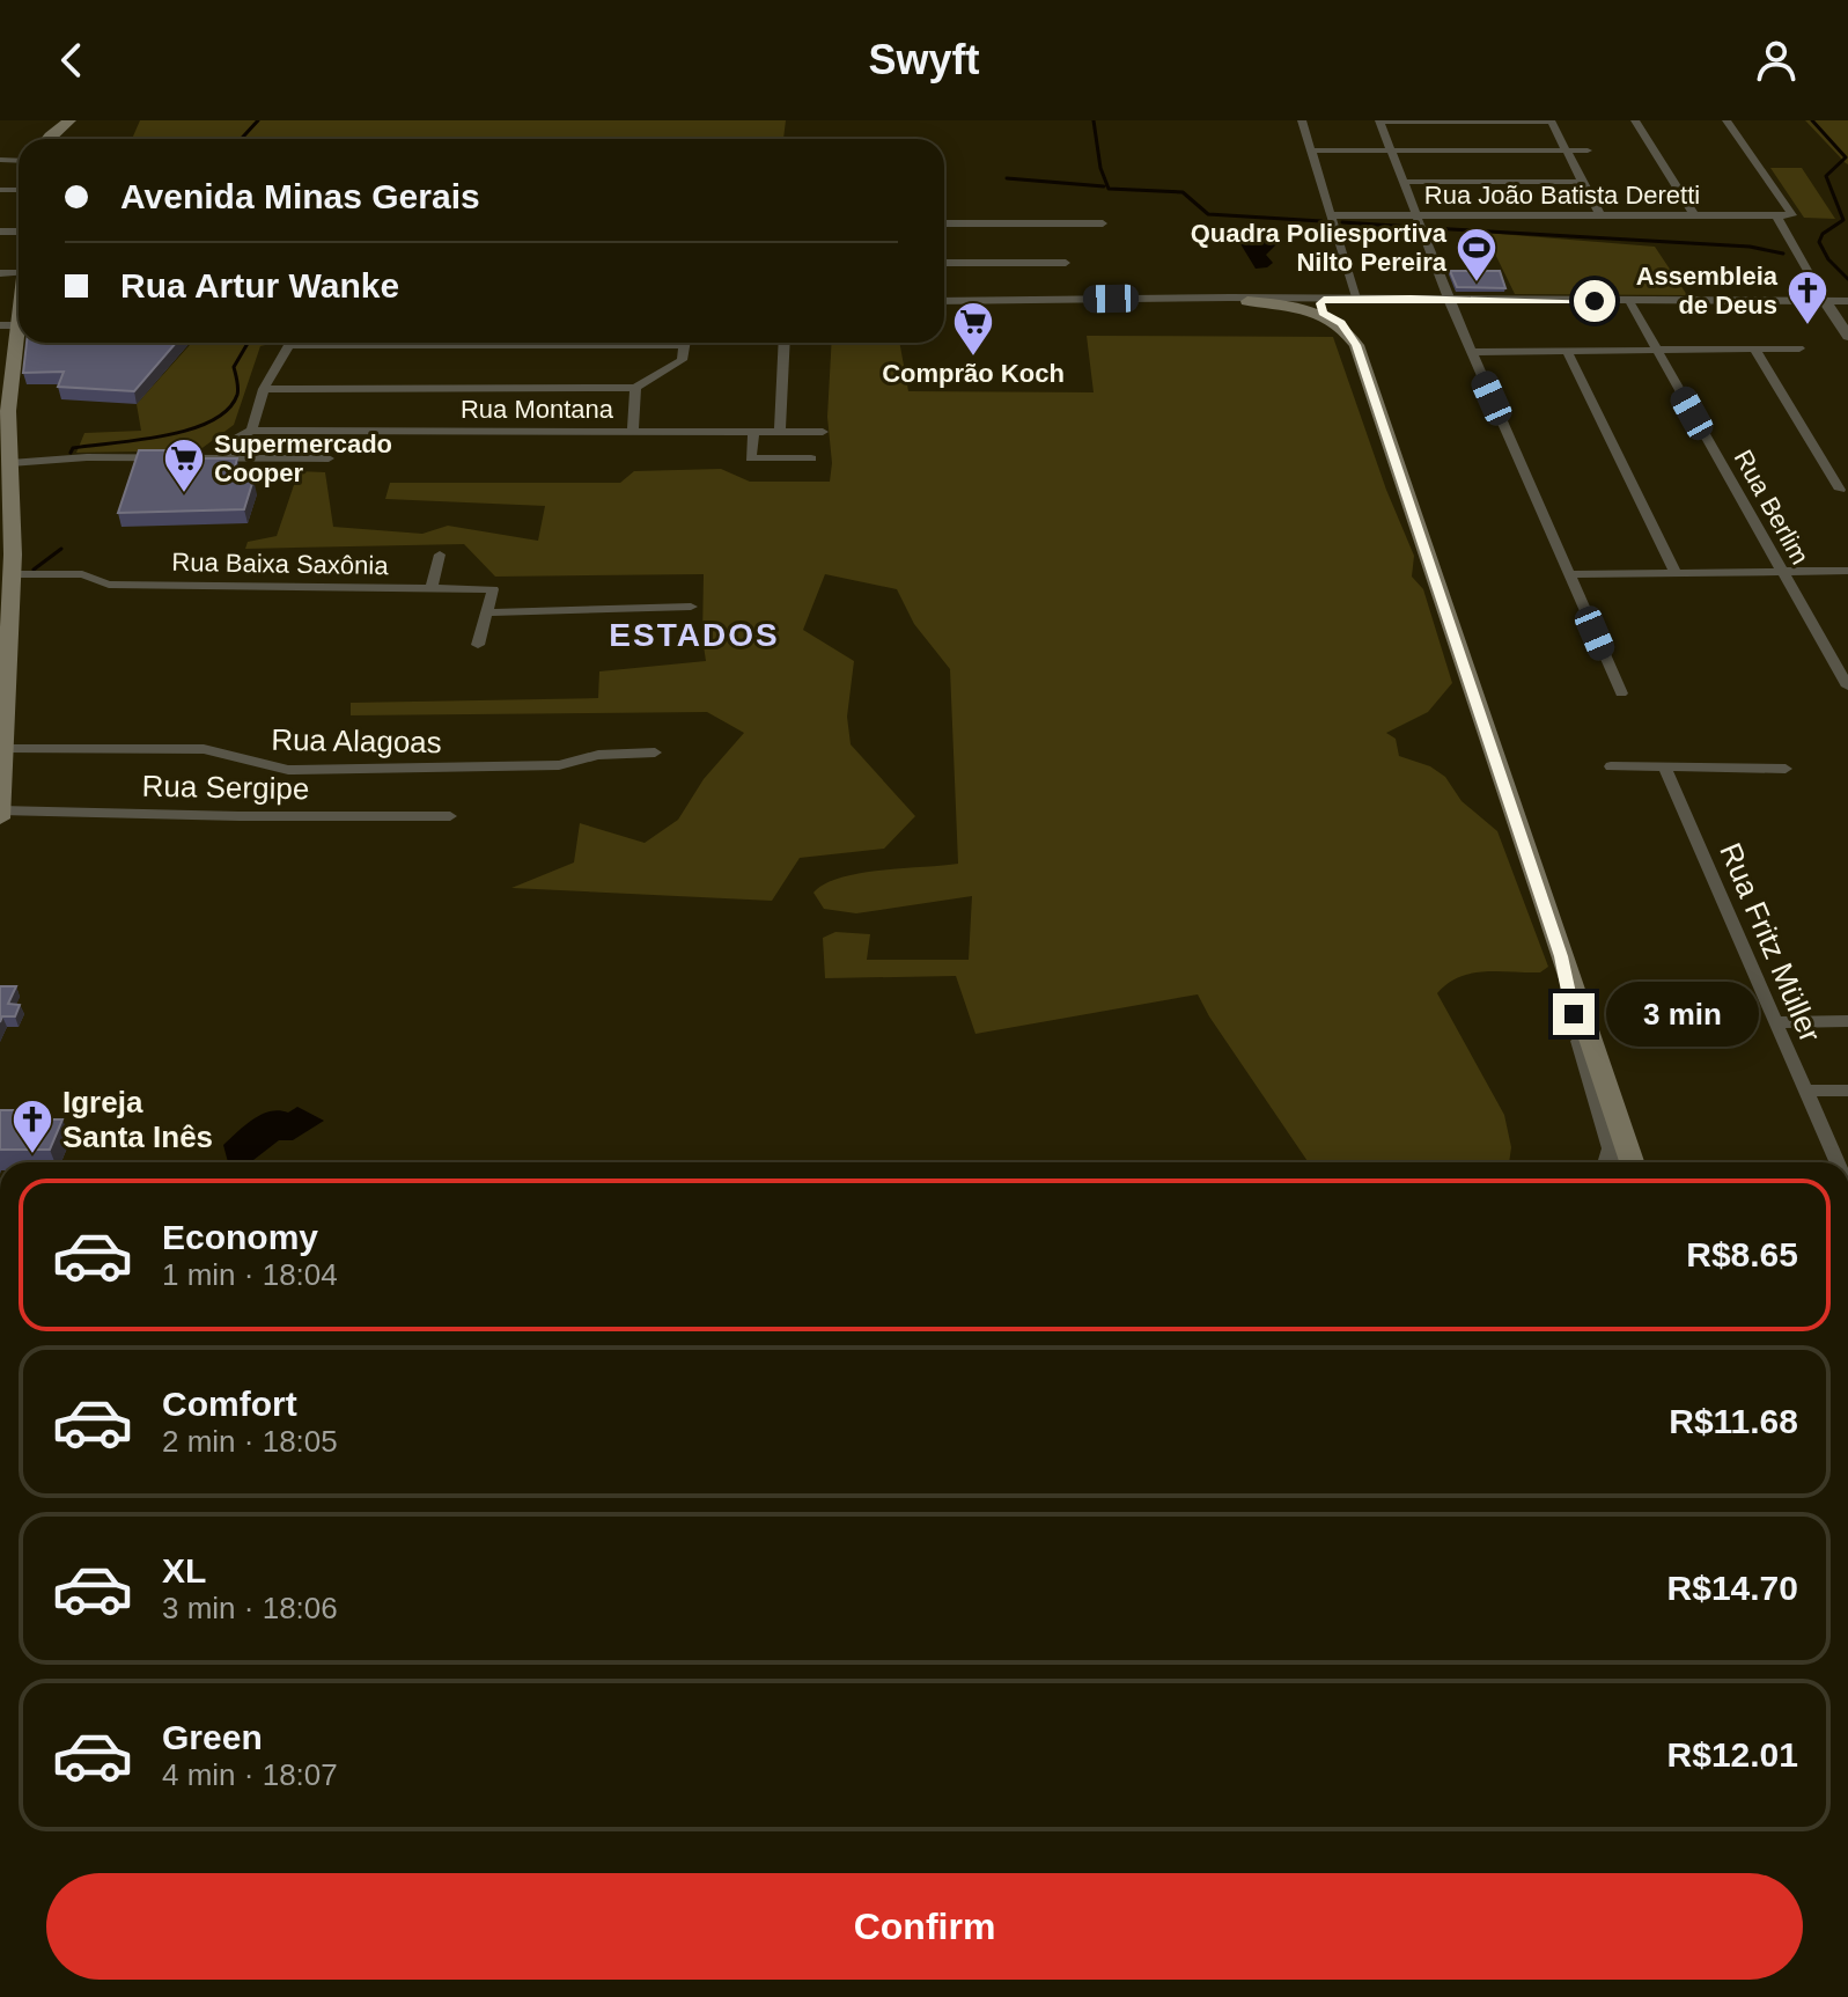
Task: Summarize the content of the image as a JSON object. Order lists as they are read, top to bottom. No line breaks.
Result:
{"streets":{"street":["Rua João Batista Deretti","Rua Montana","Rua Berlim","Rua Baixa Saxônia","Rua Alagoas","Rua Sergipe","Rua Fritz Müller"]},"districts":["ESTADOS"],"places":{"sports":["Quadra Poliesportiva Nilto Pereira"],"church":["Assembleia de Deus","Igreja Santa Inês"],"supermarket":["Comprão Koch","Supermercado Cooper"]},"page":{"header":"Swyft","banner":["Avenida Minas Gerais","Rua Artur Wanke"],"bubble":"3 min","list":[{"name":"Economy","note":"1 min · 18:04","value":"R$8.65"},{"name":"Comfort","note":"2 min · 18:05","value":"R$11.68"},{"name":"XL","note":"3 min · 18:06","value":"R$14.70"},{"name":"Green","note":"4 min · 18:07","value":"R$12.01"}],"buttons":"Confirm"}}
